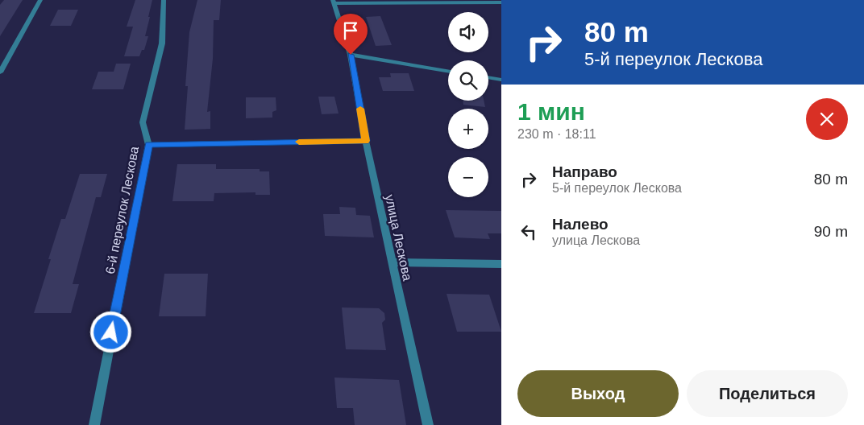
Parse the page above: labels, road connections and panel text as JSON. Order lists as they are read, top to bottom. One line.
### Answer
{"streets":{"street":["6-й переулок Лескова","улица Лескова"]},"page":{"turn":["80 m","5-й переулок Лескова"],"map_buttons":["+","−"],"heading":["1 мин","230 m · 18:11"],"list":[{"name":"Направо","note":"5-й переулок Лескова","value":"80 m"},{"name":"Налево","note":"улица Лескова","value":"90 m"}],"buttons":["Выход","Поделиться"]}}
